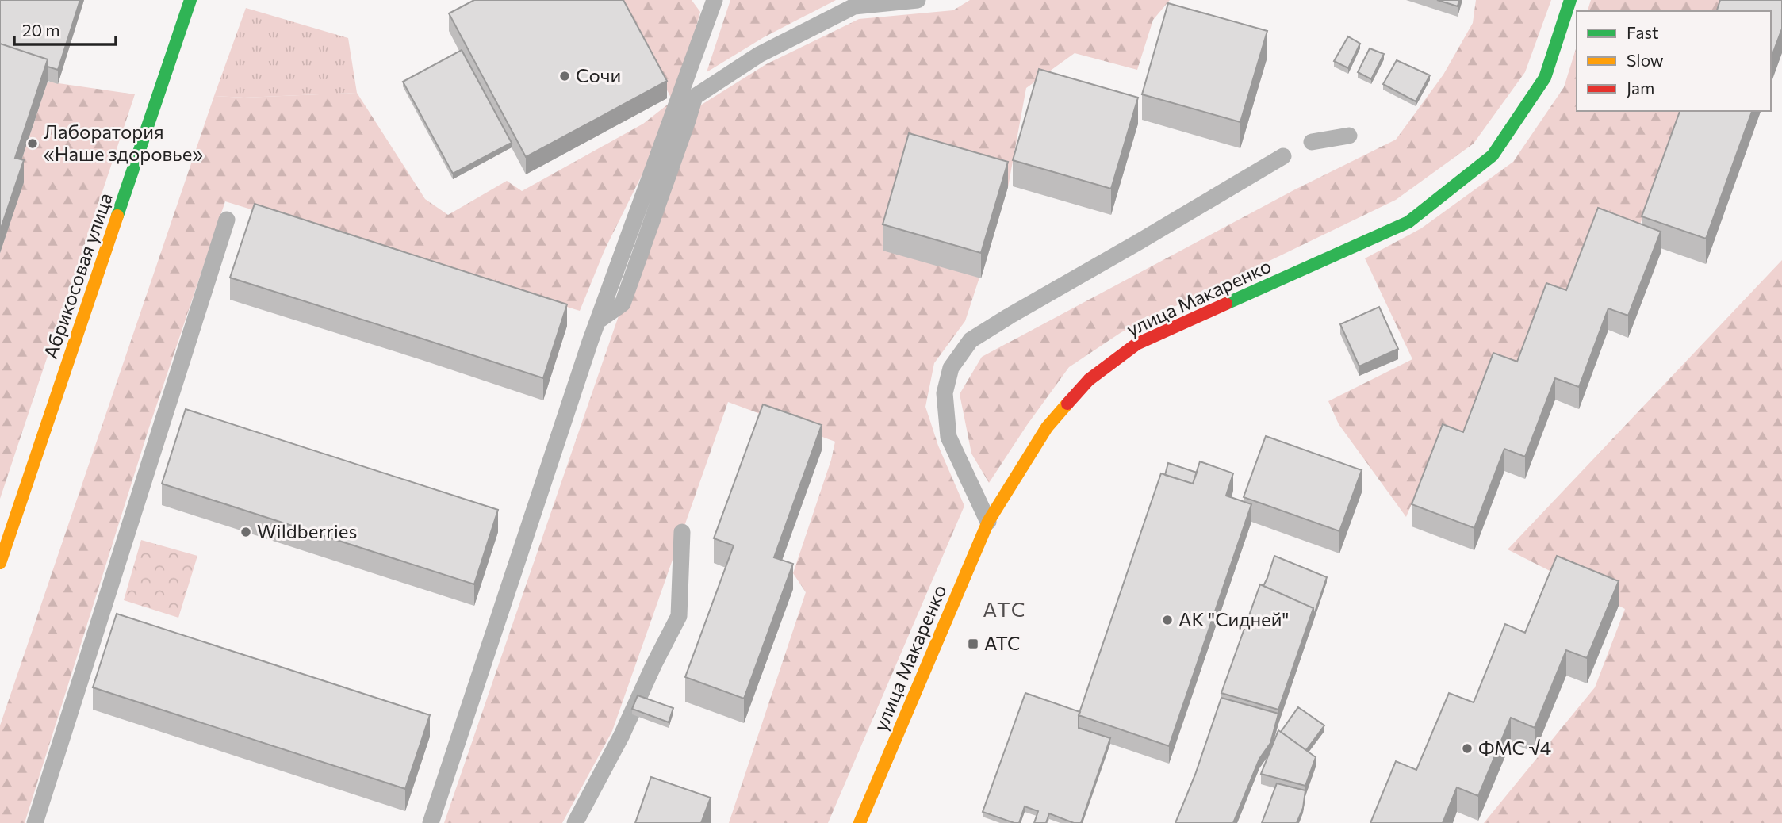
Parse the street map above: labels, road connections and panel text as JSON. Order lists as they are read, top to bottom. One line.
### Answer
{"streets":{"street":["Абрикосовая улица","улица Макаренко"]},"districts":["АТС"],"places":{"other":["Сочи","Лаборатория «Наше здоровье»","Wildberries","АК \"Сидней\"","ФМС √4"],"transit":["АТС"]},"legend":["Fast","Slow","Jam"],"scale_bar":"20 m"}
